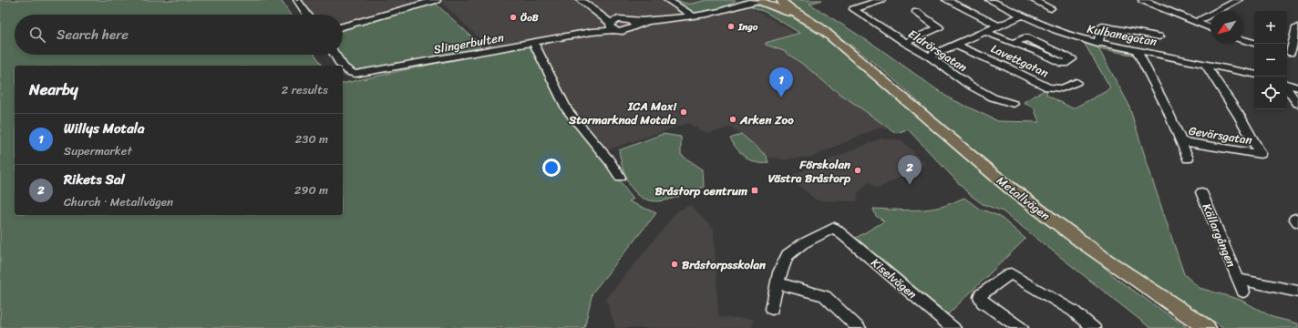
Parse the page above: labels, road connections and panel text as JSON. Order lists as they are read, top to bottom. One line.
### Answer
{"streets":{"main road":["Metallvägen"],"street":["Kulbanegatan","Slingerbulten","Eldrörsgatan","Lavettgatan","Gevärsgatan","Källargången","Kiselvägen"]},"crossings":[["Kulbanegatan","Gevärsgatan"]],"places":{"other":["ÖoB","Ingo","ICA Maxi Stormarknad Motala","Arken Zoo","Förskolan Västra Bråstorp","Bråstorpsskolan"],"transit":["Bråstorp centrum"]},"north":"bottom left","page":{"map_buttons":["+","−"],"search":"Search here","heading":["Nearby","2 results"],"pins":["1","2"],"list":[{"mark":"1","name":"Willys Motala","note":"Supermarket","value":"230 m"},{"mark":"2","name":"Rikets Sal","note":"Church · Metallvägen","value":"290 m"}]}}
